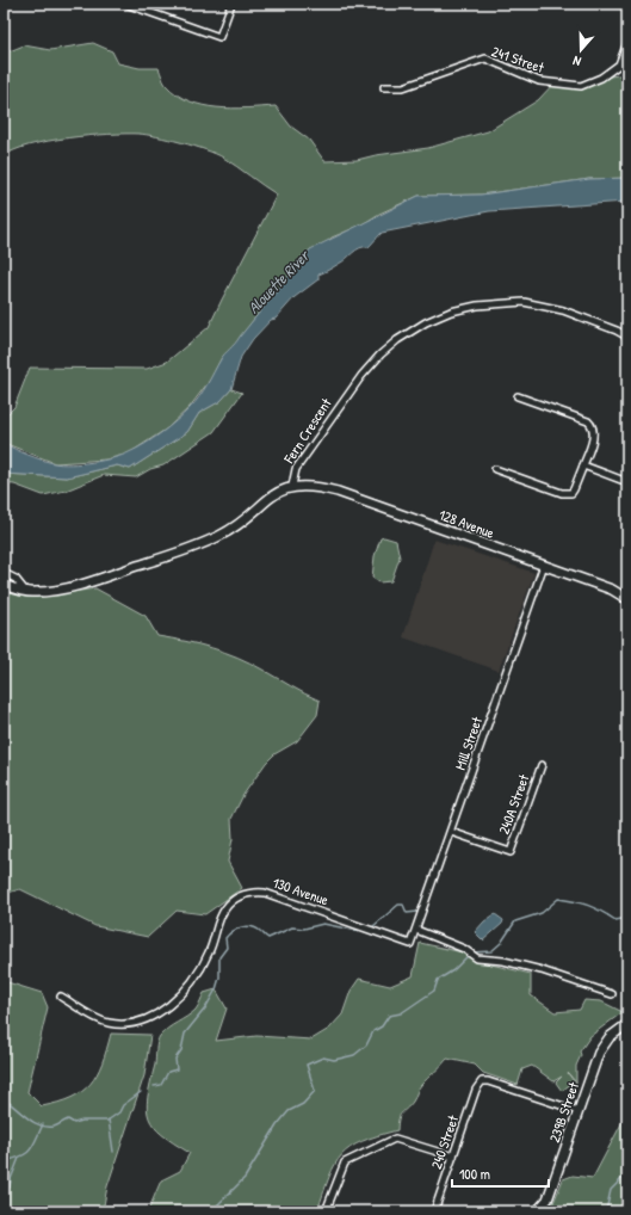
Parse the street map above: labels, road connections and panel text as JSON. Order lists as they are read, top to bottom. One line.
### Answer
{"streets":{"street":["241 Street","Fern Crescent","128 Avenue","Mill Street","240A Street","130 Avenue","239B Street","240 Street"]},"crossings":[["Fern Crescent","128 Avenue"],["128 Avenue","Mill Street"],["Mill Street","240A Street"],["Mill Street","130 Avenue"],["239B Street","240 Street"]],"water":["Alouette River"],"scale_bar":"100 m","north":"bottom"}
